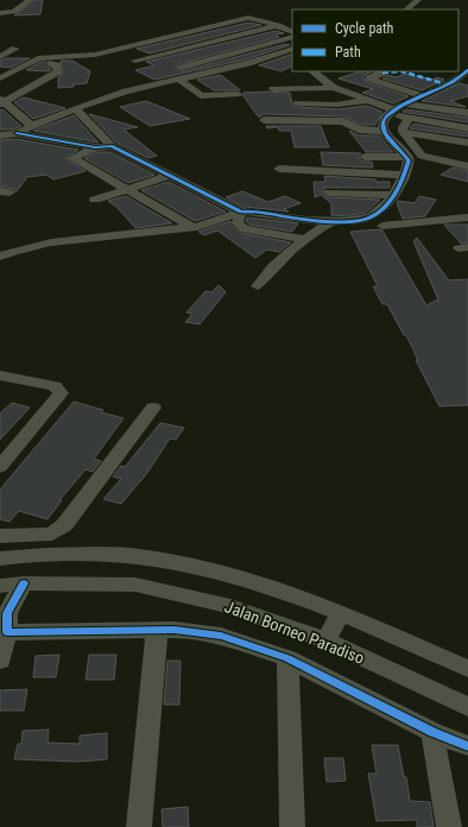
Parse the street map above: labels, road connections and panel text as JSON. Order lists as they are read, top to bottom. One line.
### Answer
{"streets":{"street":["Jalan Borneo Paradiso"]},"legend":["Cycle path","Path"]}
